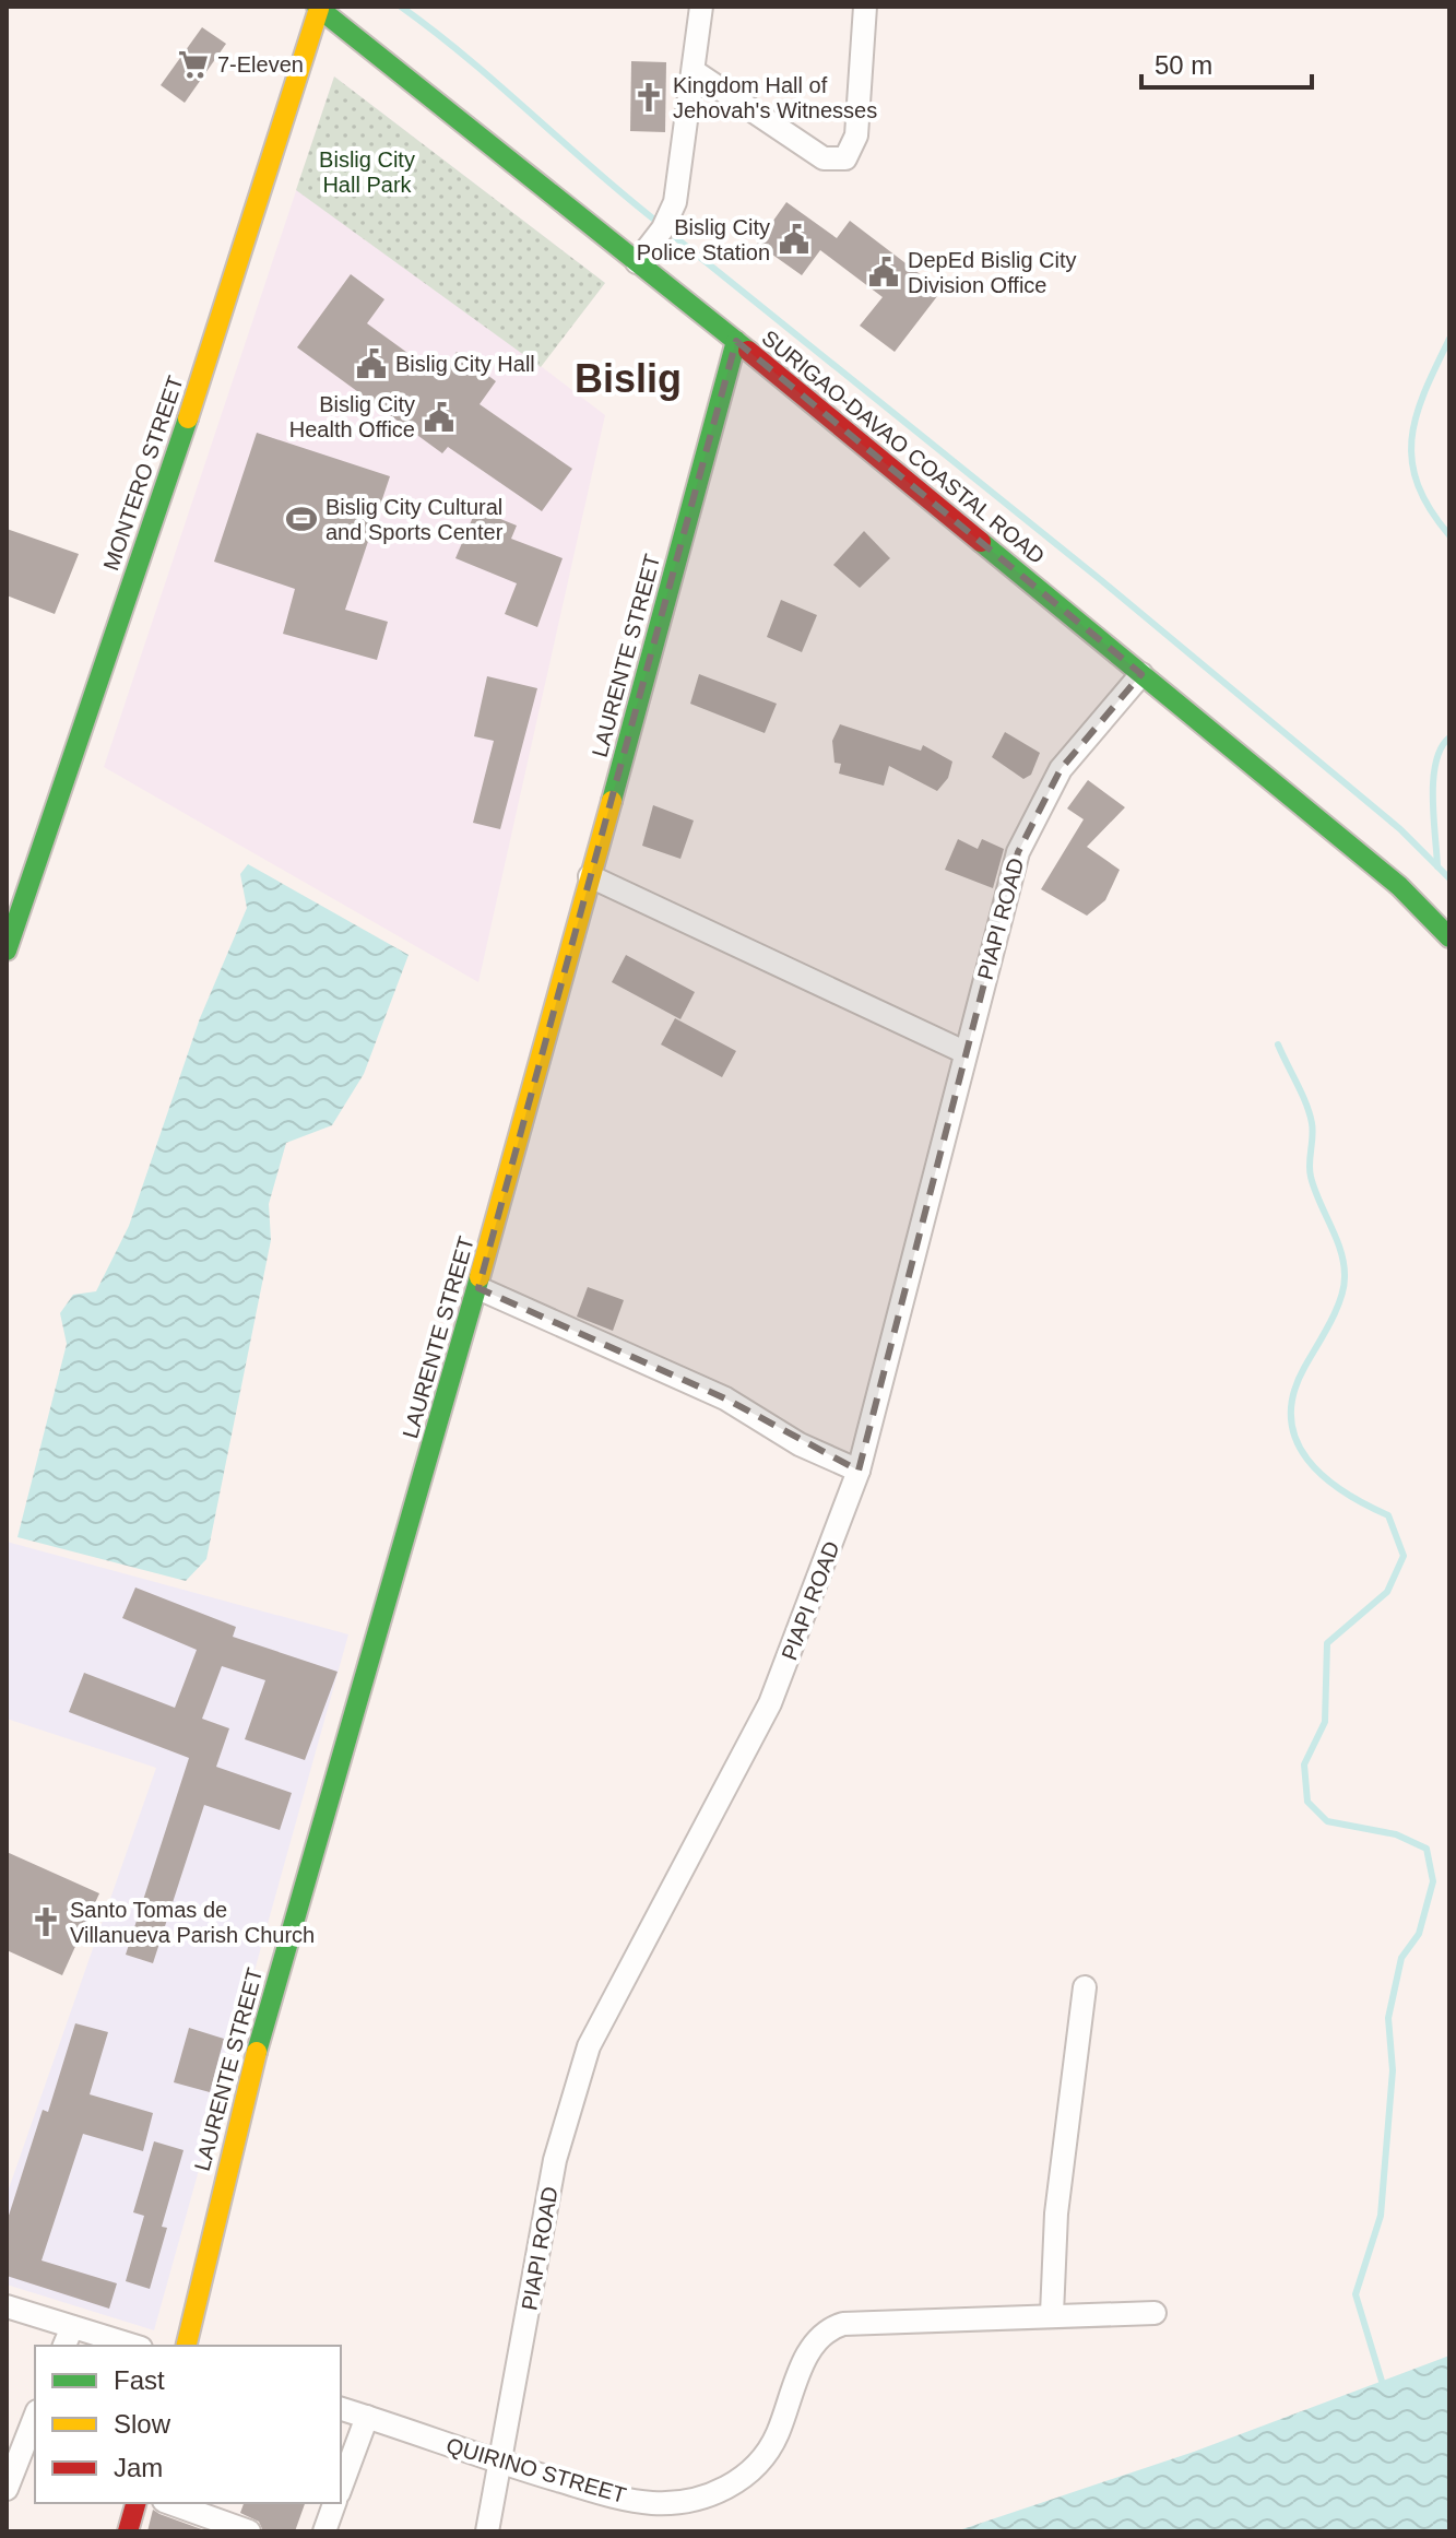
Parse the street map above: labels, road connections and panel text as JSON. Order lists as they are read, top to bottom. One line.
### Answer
{"streets":{"main road":["SURIGAO-DAVAO COASTAL ROAD","MONTERO STREET","LAURENTE STREET"],"street":["PIAPI ROAD","QUIRINO STREET"]},"crossings":[["SURIGAO-DAVAO COASTAL ROAD","MONTERO STREET"],["SURIGAO-DAVAO COASTAL ROAD","LAURENTE STREET"],["SURIGAO-DAVAO COASTAL ROAD","PIAPI ROAD"],["PIAPI ROAD","QUIRINO STREET"]],"districts":["Bislig"],"parks":["Bislig City Hall Park"],"places":{"supermarket":["7-Eleven"],"church":["Kingdom Hall of Jehovah's Witnesses","Santo Tomas de Villanueva Parish Church"],"public building":["Bislig City Police Station","DepEd Bislig City Division Office","Bislig City Hall","Bislig City Health Office"],"sports":["Bislig City Cultural and Sports Center"]},"legend":["Fast","Slow","Jam"],"scale_bar":"50 m"}
